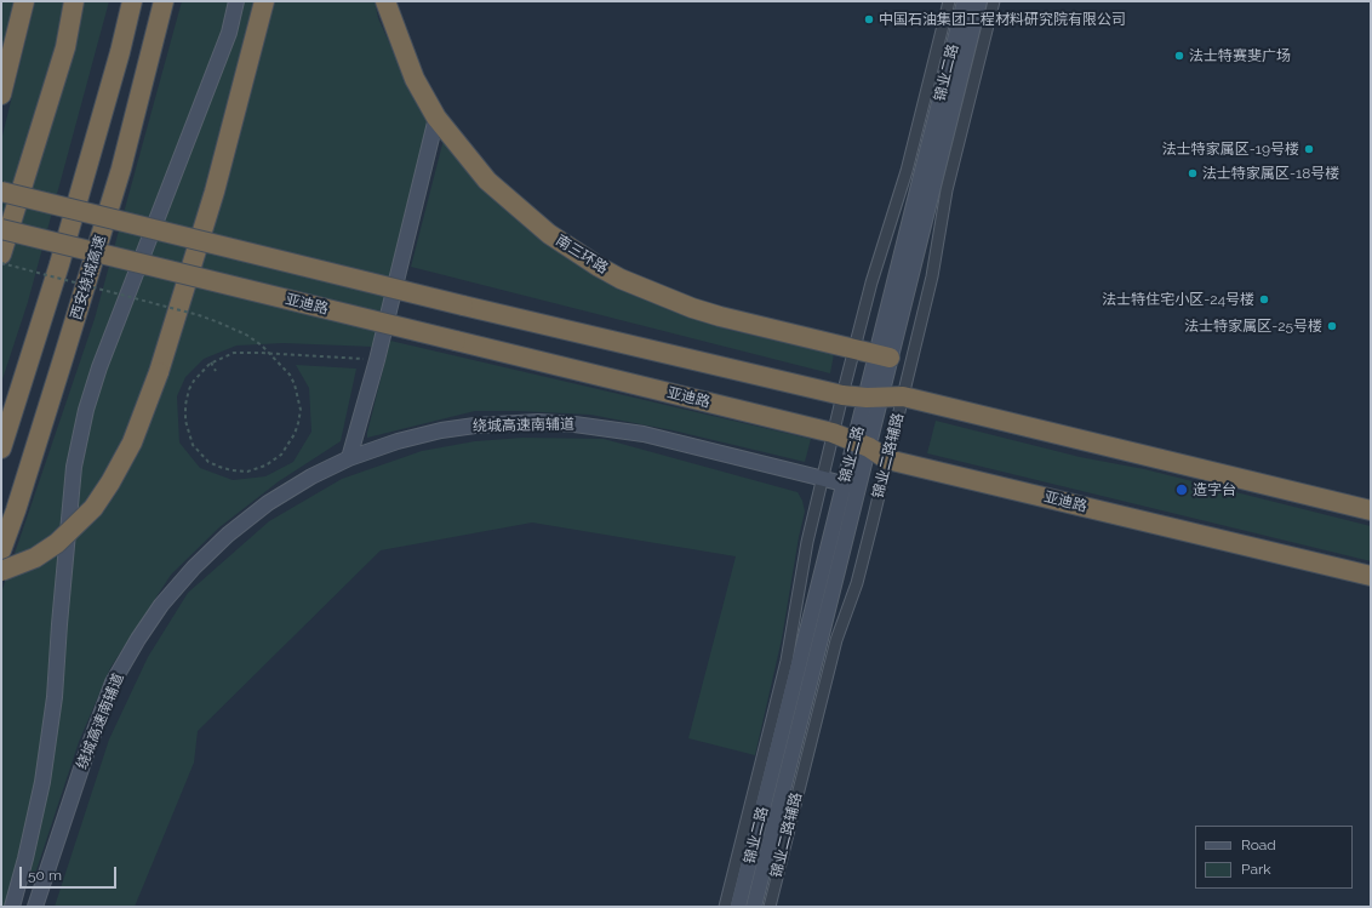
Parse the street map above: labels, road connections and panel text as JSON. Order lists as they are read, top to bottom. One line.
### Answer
{"streets":{"highway":["南三环路","西安绕城高速","亚迪路"],"main road":["锦业二路","绕城高速南辅道"],"street":["锦业二路辅路"]},"crossings":[["锦业二路","南三环路"],["锦业二路","亚迪路"],["锦业二路","绕城高速南辅道"],["亚迪路","锦业二路辅路"]],"places":["中国石油集团工程材料研究院有限公司","法士特赛斐广场","法士特家属区-19号楼","法士特家属区-18号楼","法士特住宅小区-24号楼","法士特家属区-25号楼","造字台"],"legend":["Road","Park"],"scale_bar":"50 m"}
